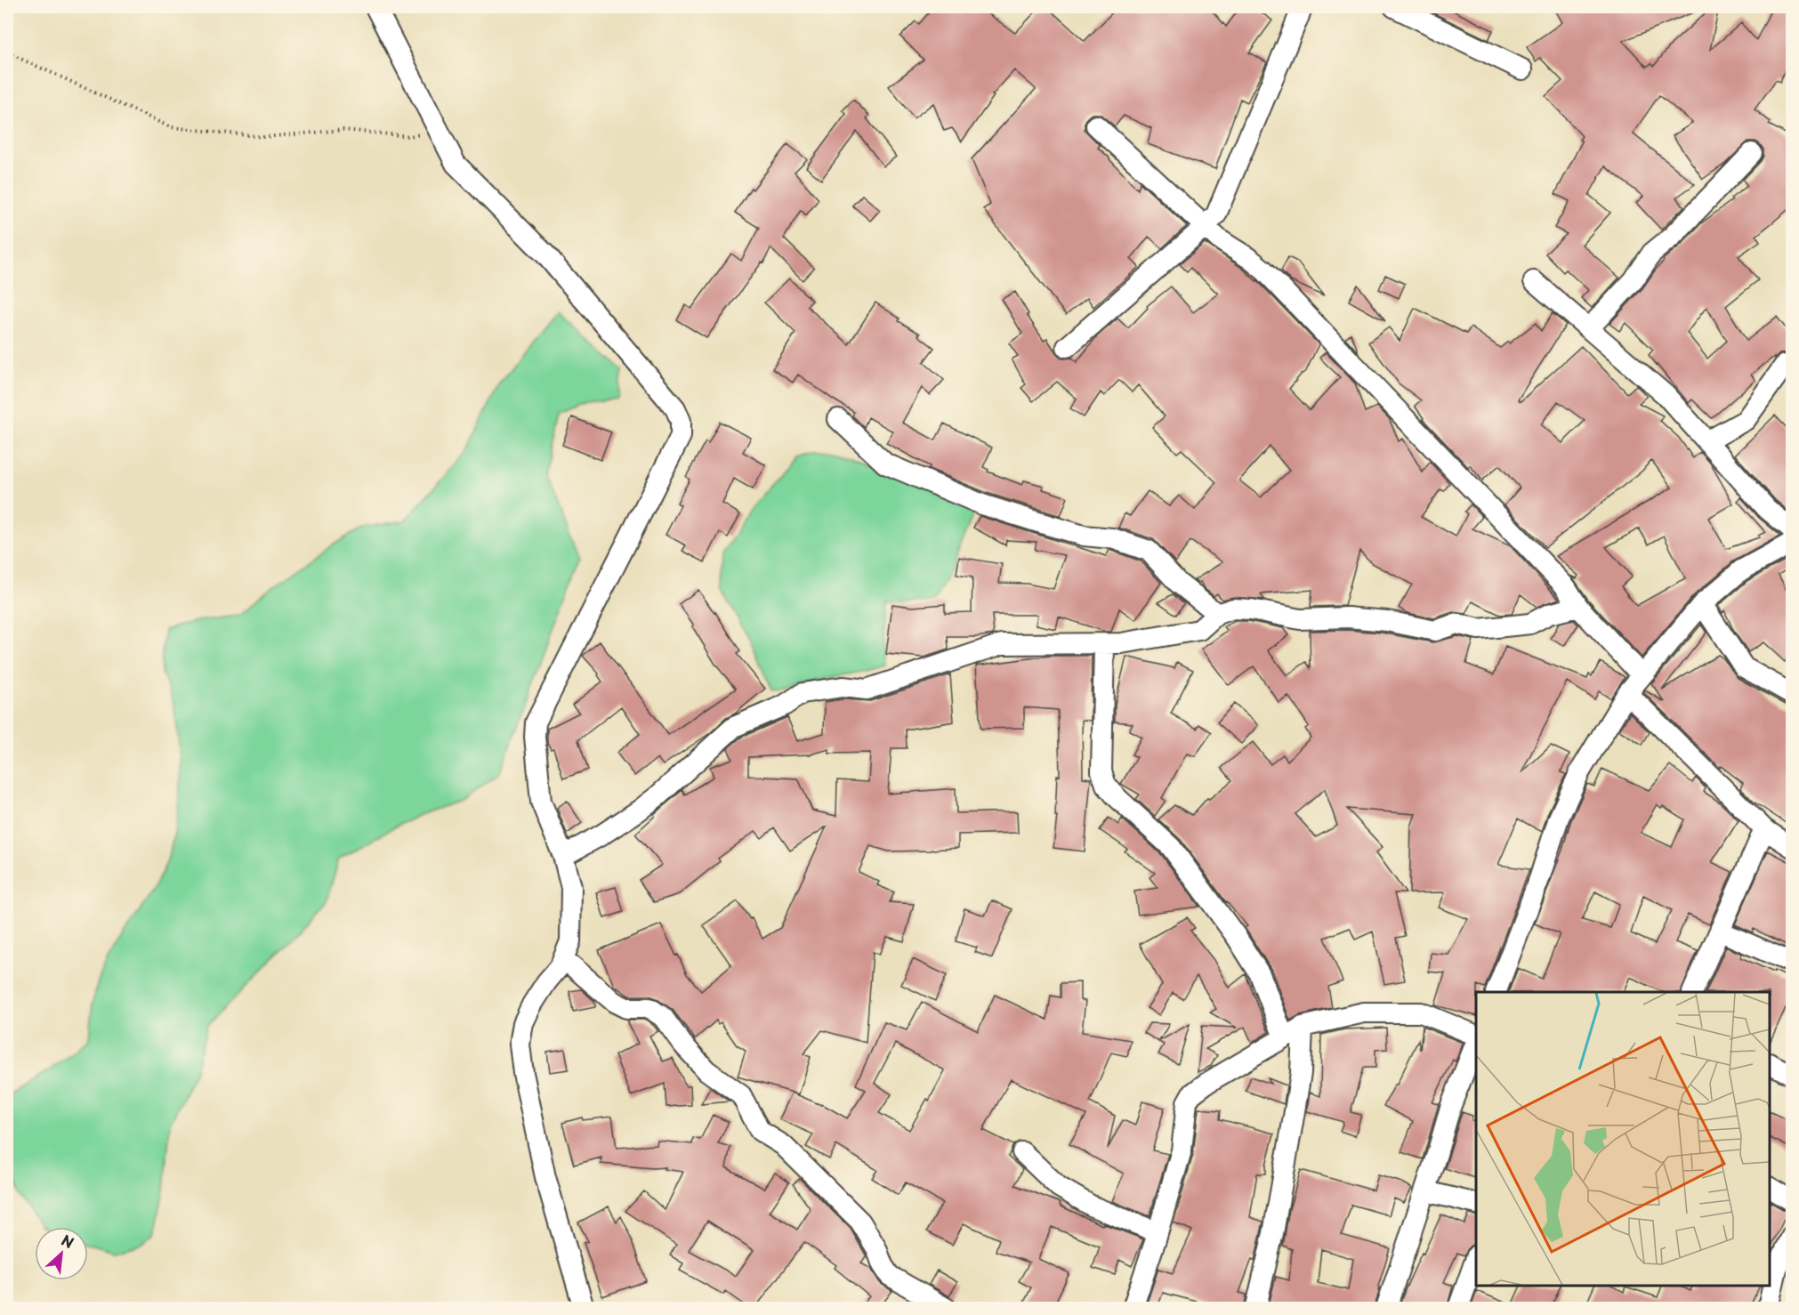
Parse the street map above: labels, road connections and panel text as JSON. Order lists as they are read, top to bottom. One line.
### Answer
{"north":"top right"}
